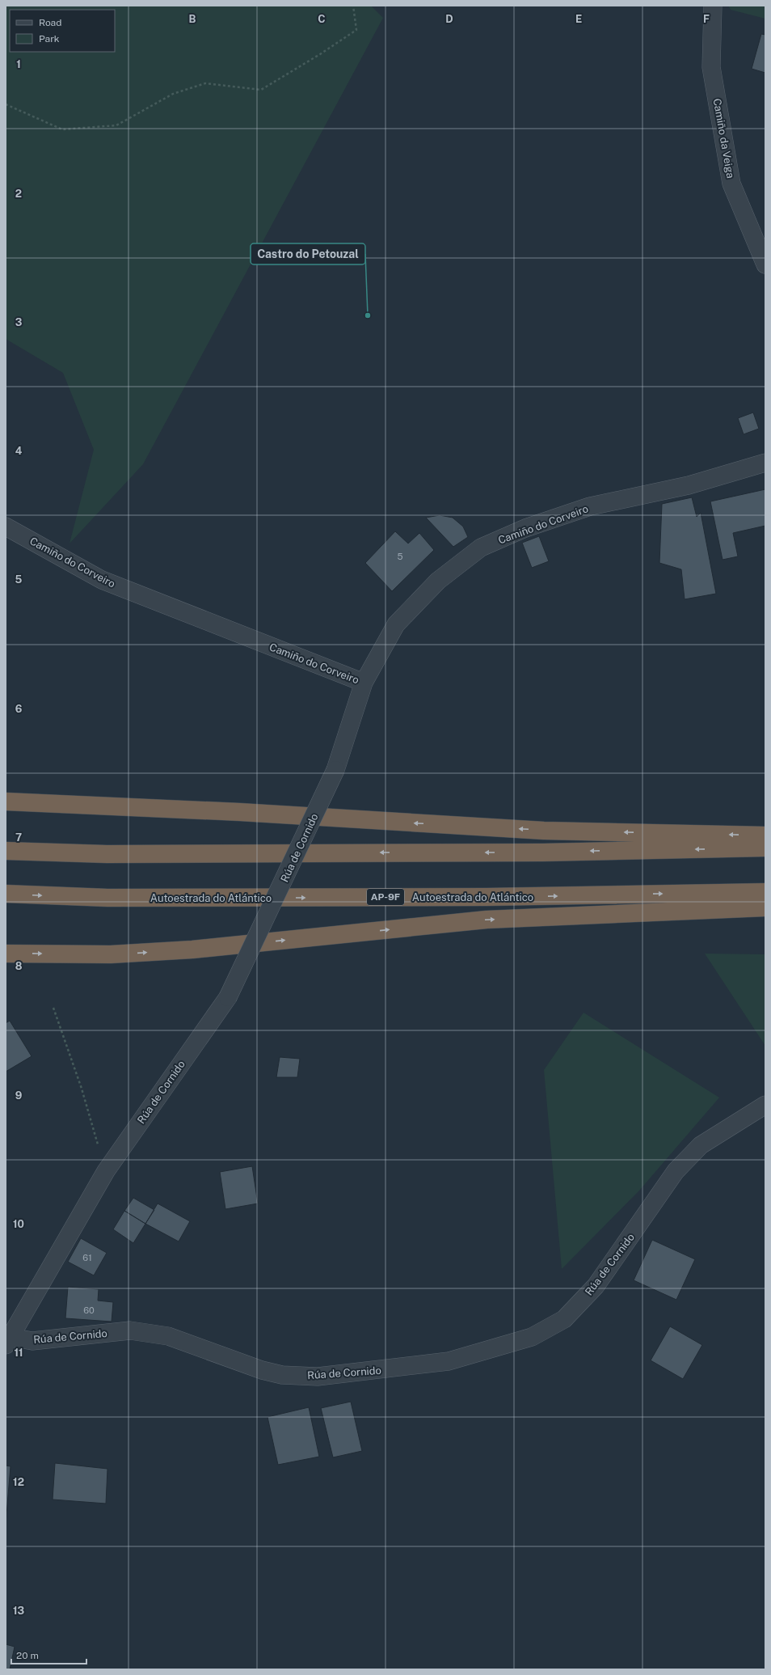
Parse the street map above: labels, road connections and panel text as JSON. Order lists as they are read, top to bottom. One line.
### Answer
{"streets":{"highway":["AP-9F","Autoestrada do Atlántico"],"street":["Camiño da Veiga","Camiño do Corveiro","Rúa de Cornido"]},"crossings":[["Camiño do Corveiro","Rúa de Cornido"]],"places":["Castro do Petouzal"],"house_numbers":["5","61","60"],"legend":["Road","Park"],"scale_bar":"20 m","grid":{"columns":["B","C","D","E","F"],"rows":["1","2","3","4","5","6","7","8","9","10","11","12","13"]}}
